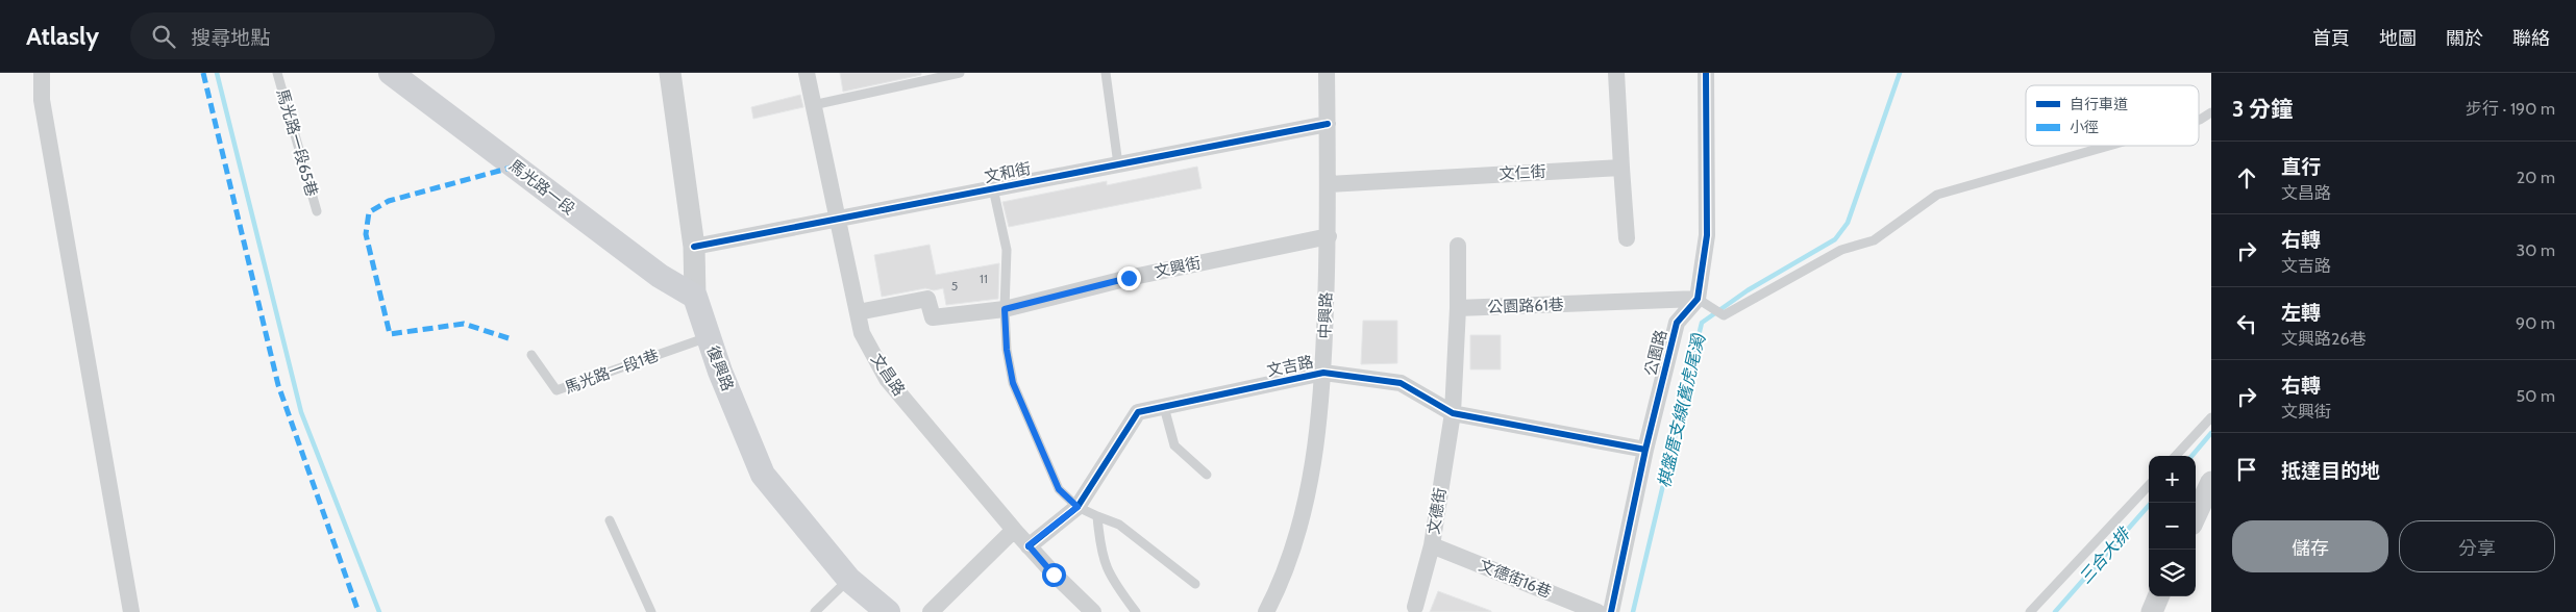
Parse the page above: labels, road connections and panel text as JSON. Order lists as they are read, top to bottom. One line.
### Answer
{"streets":{"main road":["馬光路一段","復興路"],"street":["文和街","文仁街","文興街","公園路61巷","中興路","公園路","文吉路","文昌路","文德街","文德街16巷"],"lane":["馬光路一段65巷","馬光路一段1巷"]},"crossings":[["文和街","中興路"],["文和街","復興路"],["文和街","文昌路"],["文仁街","中興路"],["馬光路一段","復興路"],["文興街","中興路"],["文興街","文昌路"],["公園路61巷","公園路"],["中興路","文吉路"],["公園路","文吉路"],["文吉路","文昌路"],["文吉路","文德街"],["復興路","馬光路一段1巷"],["文德街","文德街16巷"]],"water":["棋盤厝支線(舊虎尾溪)","三合大排"],"house_numbers":["11","5"],"legend":["自行車道","小徑"],"page":{"header":"Atlasly","search":"搜尋地點","nav":["首頁","地圖","關於","聯絡"],"heading":["3 分鐘","步行 · 190 m"],"list":[["直行","文昌路","20 m"],["右轉","文吉路","30 m"],["左轉","文興路26巷","90 m"],["右轉","文興街","50 m"],"抵達目的地"],"map_buttons":["+","−"],"buttons":["儲存","分享"]}}
